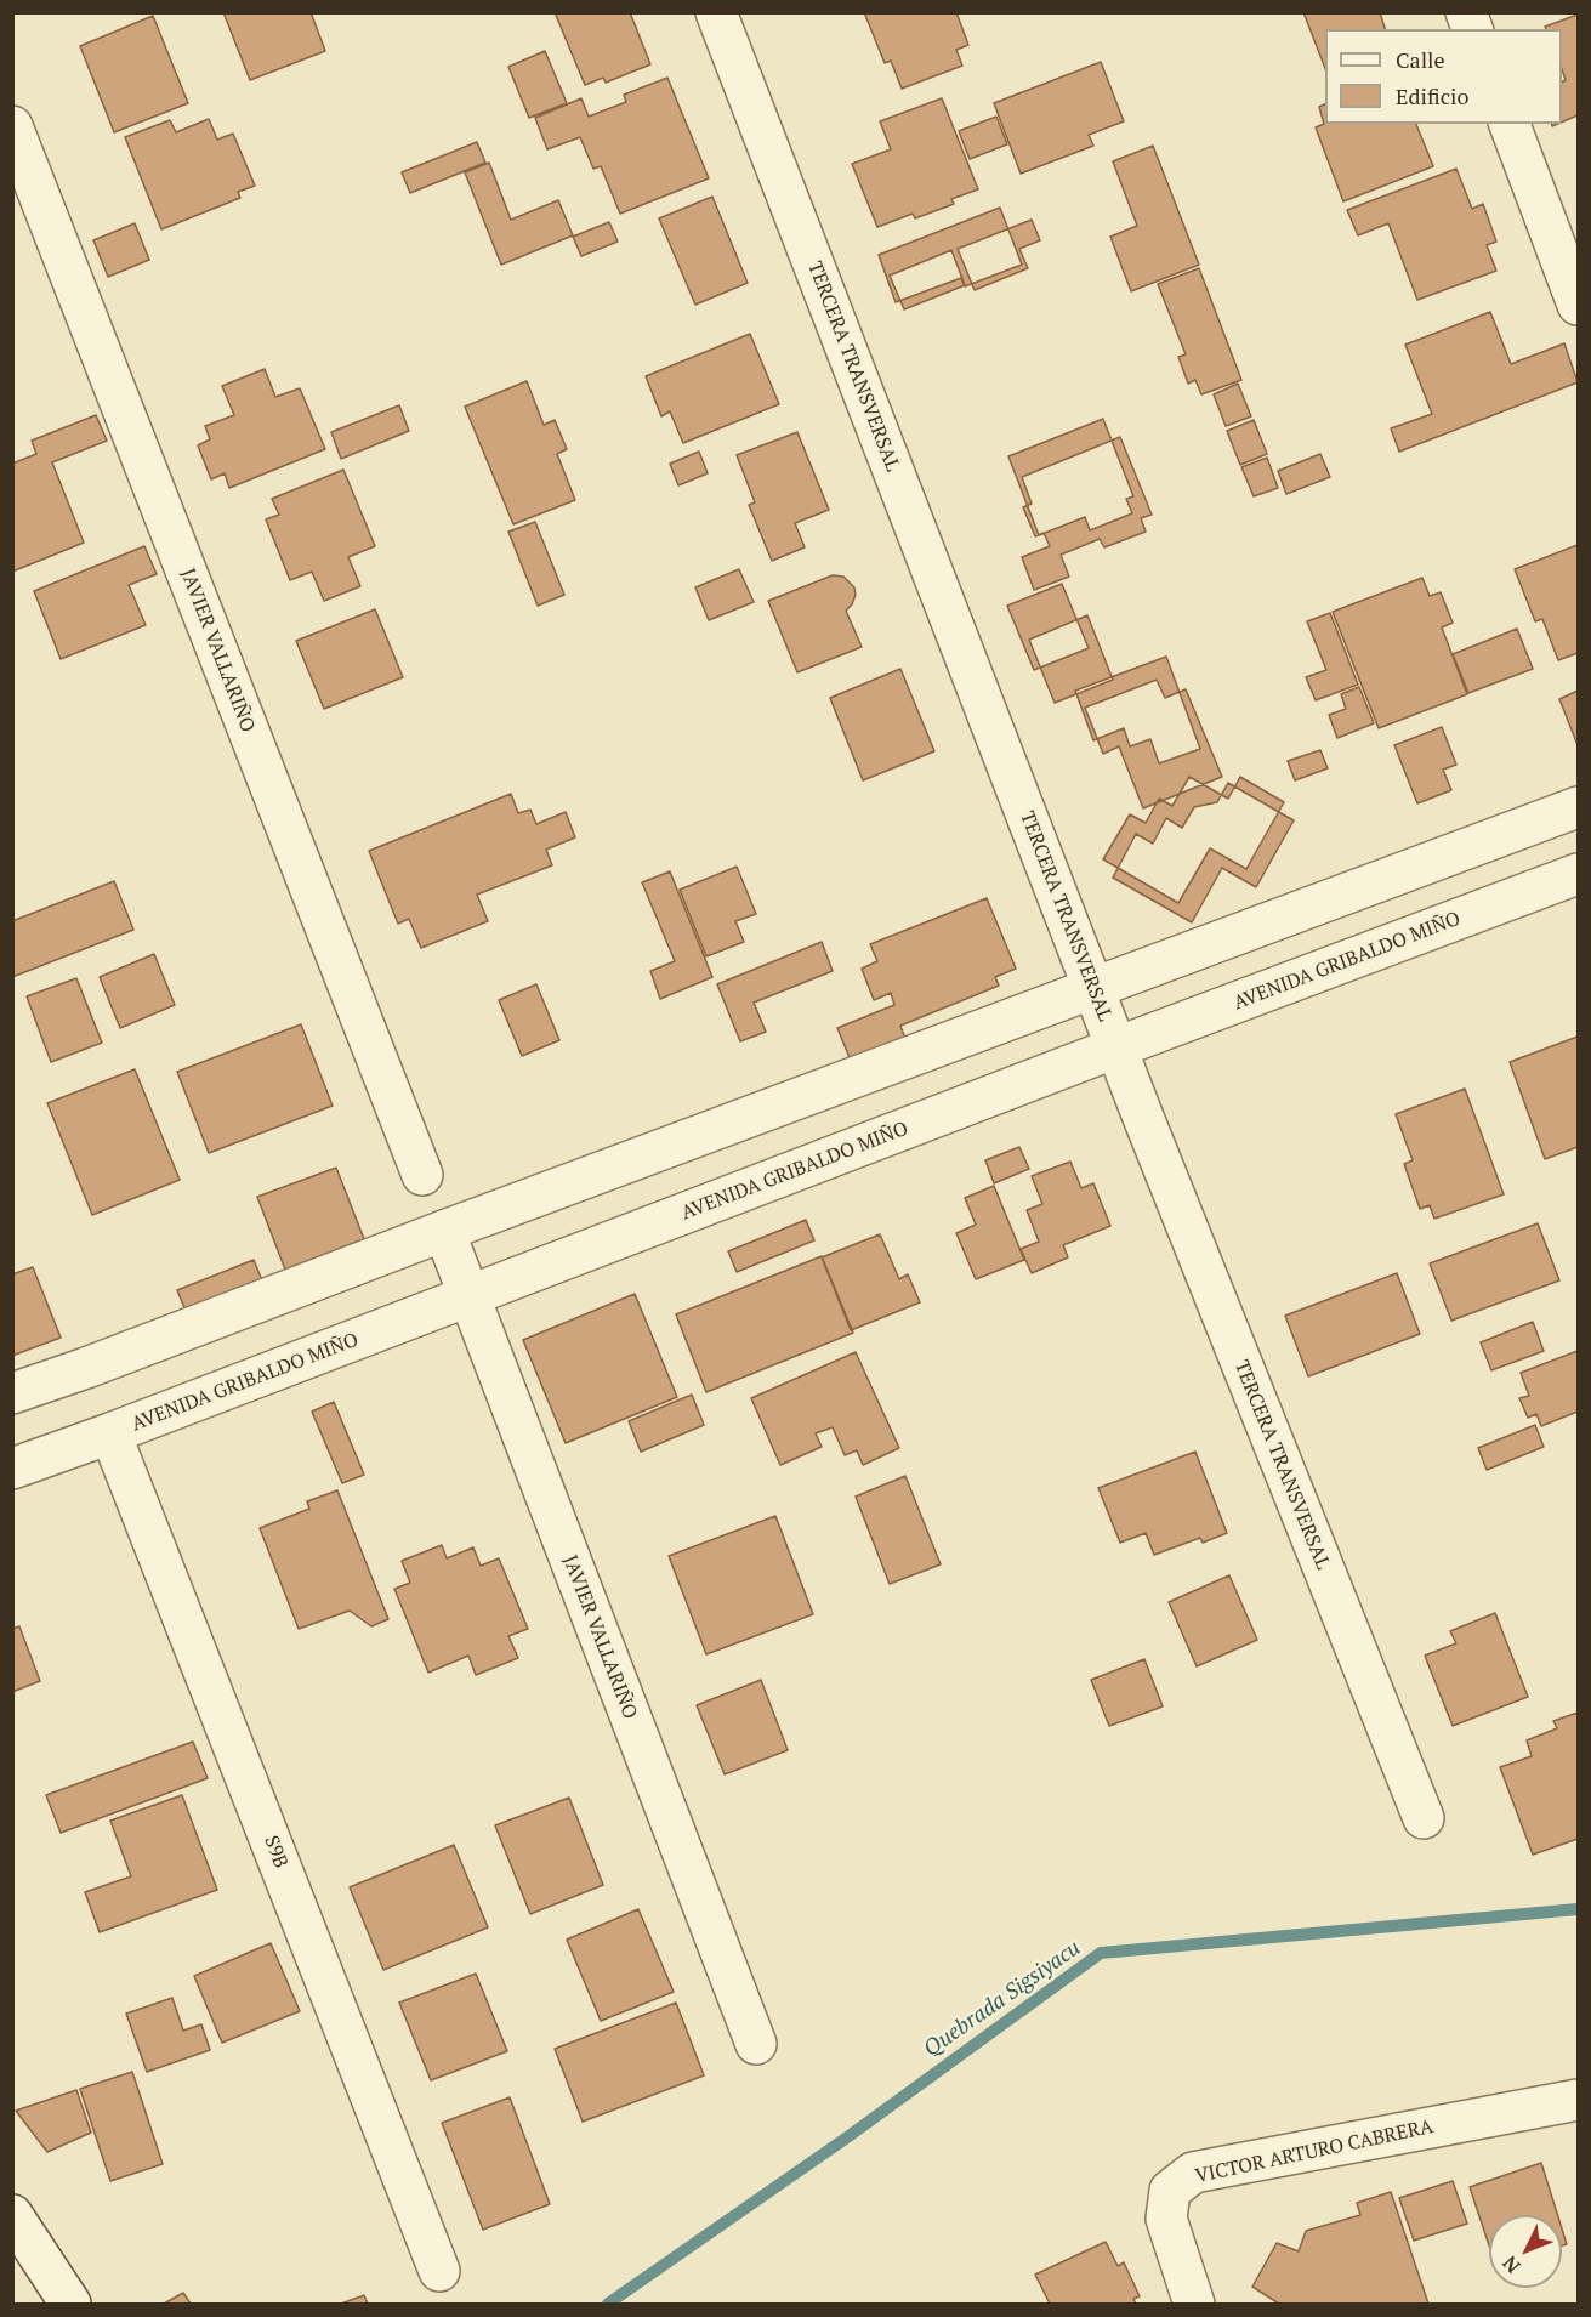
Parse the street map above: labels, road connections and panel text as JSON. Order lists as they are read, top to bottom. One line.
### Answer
{"streets":{"street":["TERCERA TRANSVERSAL","JAVIER VALLARIÑO","AVENIDA GRIBALDO MIÑO","S9B","VICTOR ARTURO CABRERA"]},"crossings":[["TERCERA TRANSVERSAL","AVENIDA GRIBALDO MIÑO"],["JAVIER VALLARIÑO","AVENIDA GRIBALDO MIÑO"],["AVENIDA GRIBALDO MIÑO","S9B"]],"water":["Quebrada Sigsiyacu"],"legend":["Calle","Edificio"],"north":"bottom left"}
